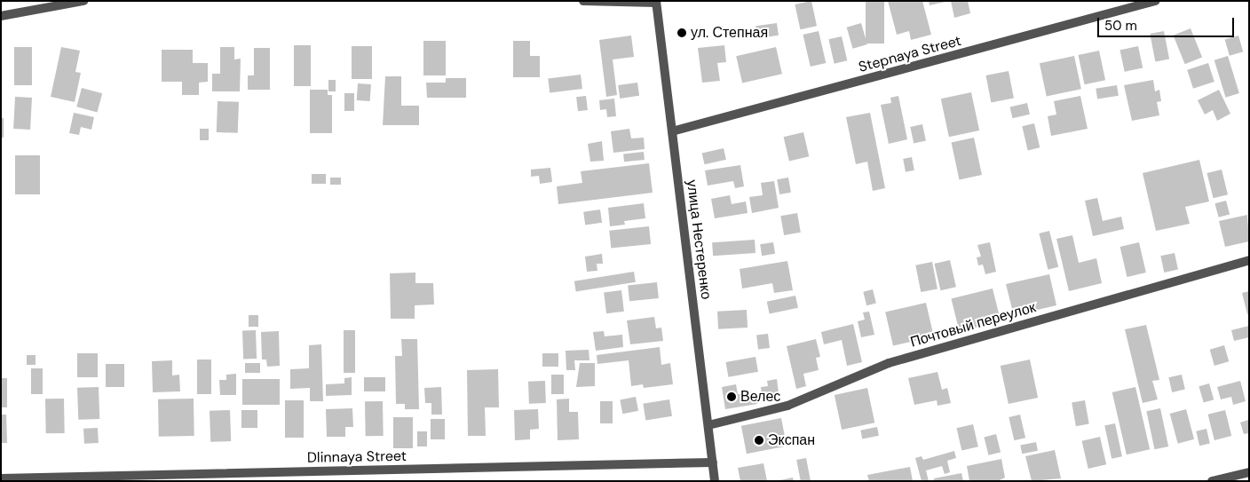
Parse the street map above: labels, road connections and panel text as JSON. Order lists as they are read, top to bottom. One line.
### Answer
{"streets":{"street":["Stepnaya Street","улица Нестеренко","Почтовый переулок","Dlinnaya Street"]},"crossings":[["Stepnaya Street","улица Нестеренко"],["улица Нестеренко","Почтовый переулок"],["улица Нестеренко","Dlinnaya Street"]],"places":["ул. Степная","Велес","Экспан"],"scale_bar":"50 m"}
